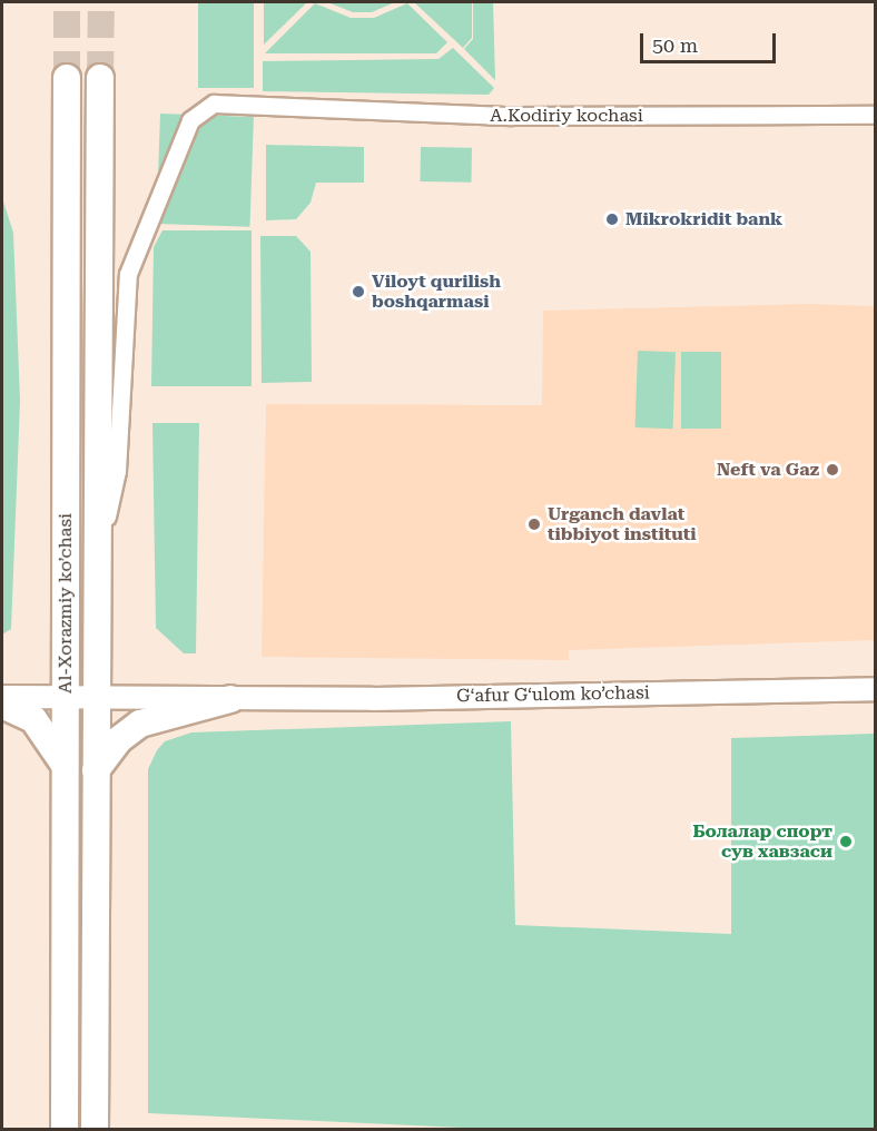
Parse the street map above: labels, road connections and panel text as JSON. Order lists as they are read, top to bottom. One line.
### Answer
{"streets":{"main road":["Al-Xorazmiy ko’chasi"],"street":["A.Kodiriy kochasi","Gʻafur Gʻulom ko’chasi"]},"crossings":[["A.Kodiriy kochasi","Al-Xorazmiy ko’chasi"],["Al-Xorazmiy ko’chasi","Gʻafur Gʻulom ko’chasi"]],"places":["Mikrokridit bank","Viloyt qurilish boshqarmasi","Neft va Gaz","Urganch davlat tibbiyot instituti","Болалар спорт сув хавзаси"],"scale_bar":"50 m"}
